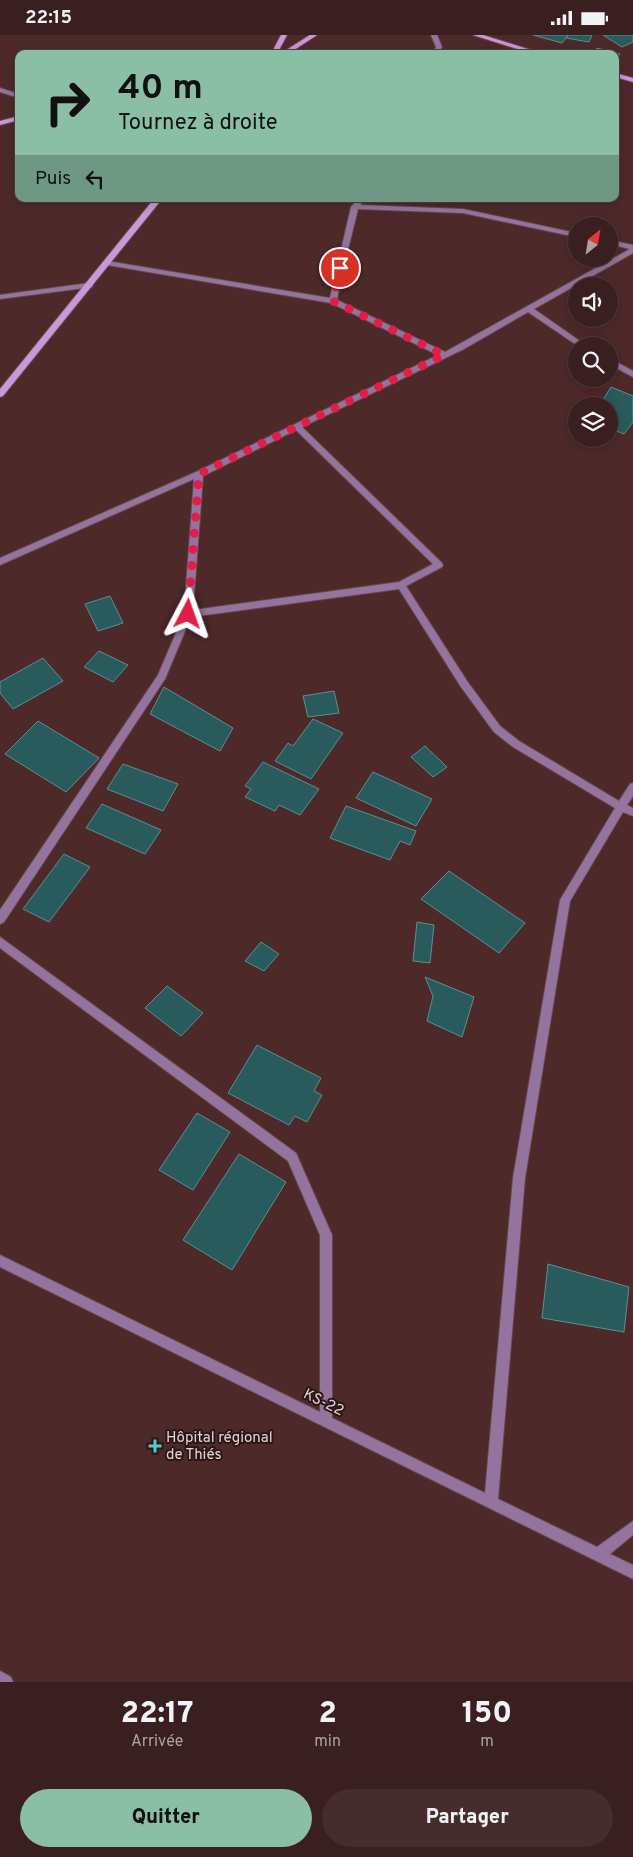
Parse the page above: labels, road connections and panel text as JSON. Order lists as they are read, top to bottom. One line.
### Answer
{"streets":{"street":["KS-22"]},"places":{"health":["Hôpital régional de Thiés"]},"north":"top right","page":{"status":"22:15","turn":["40 m","Tournez à droite"],"then":"Puis","eta":["22:17","Arrivée","2","min","150","m"],"buttons":["Quitter","Partager"]}}
